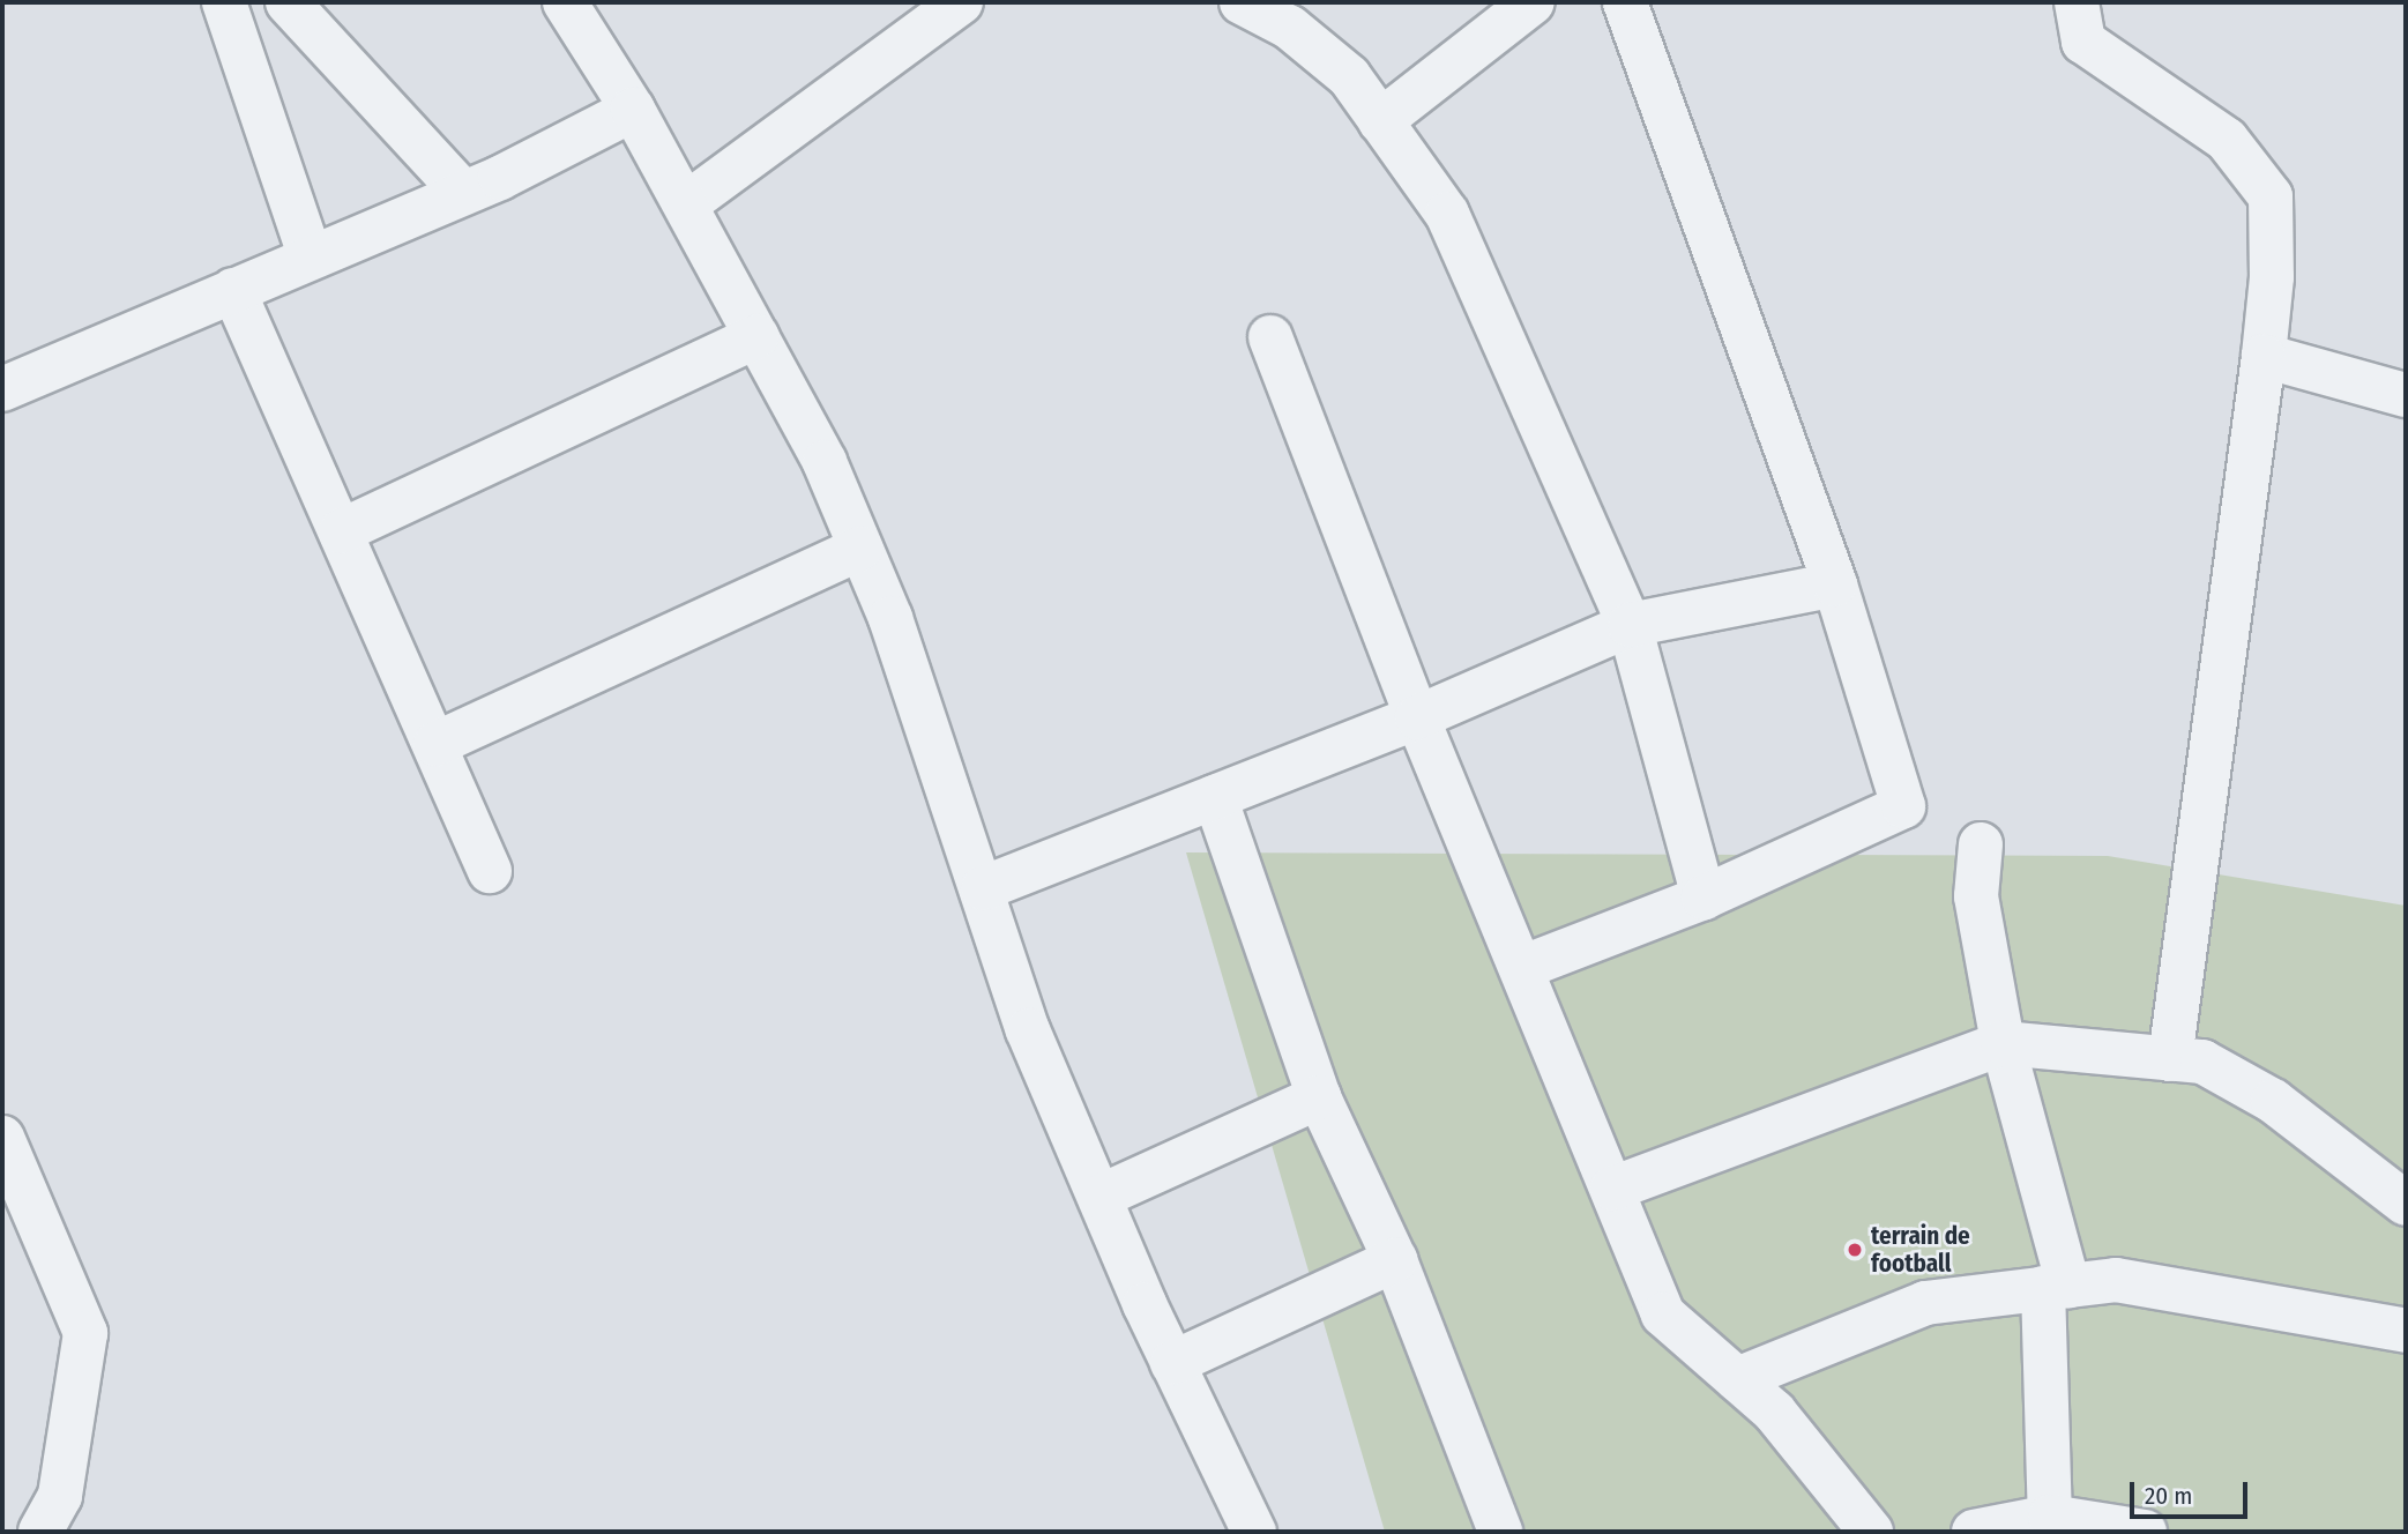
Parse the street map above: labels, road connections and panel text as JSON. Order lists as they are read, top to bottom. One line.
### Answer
{"places":["terrain de football"],"scale_bar":"20 m"}
